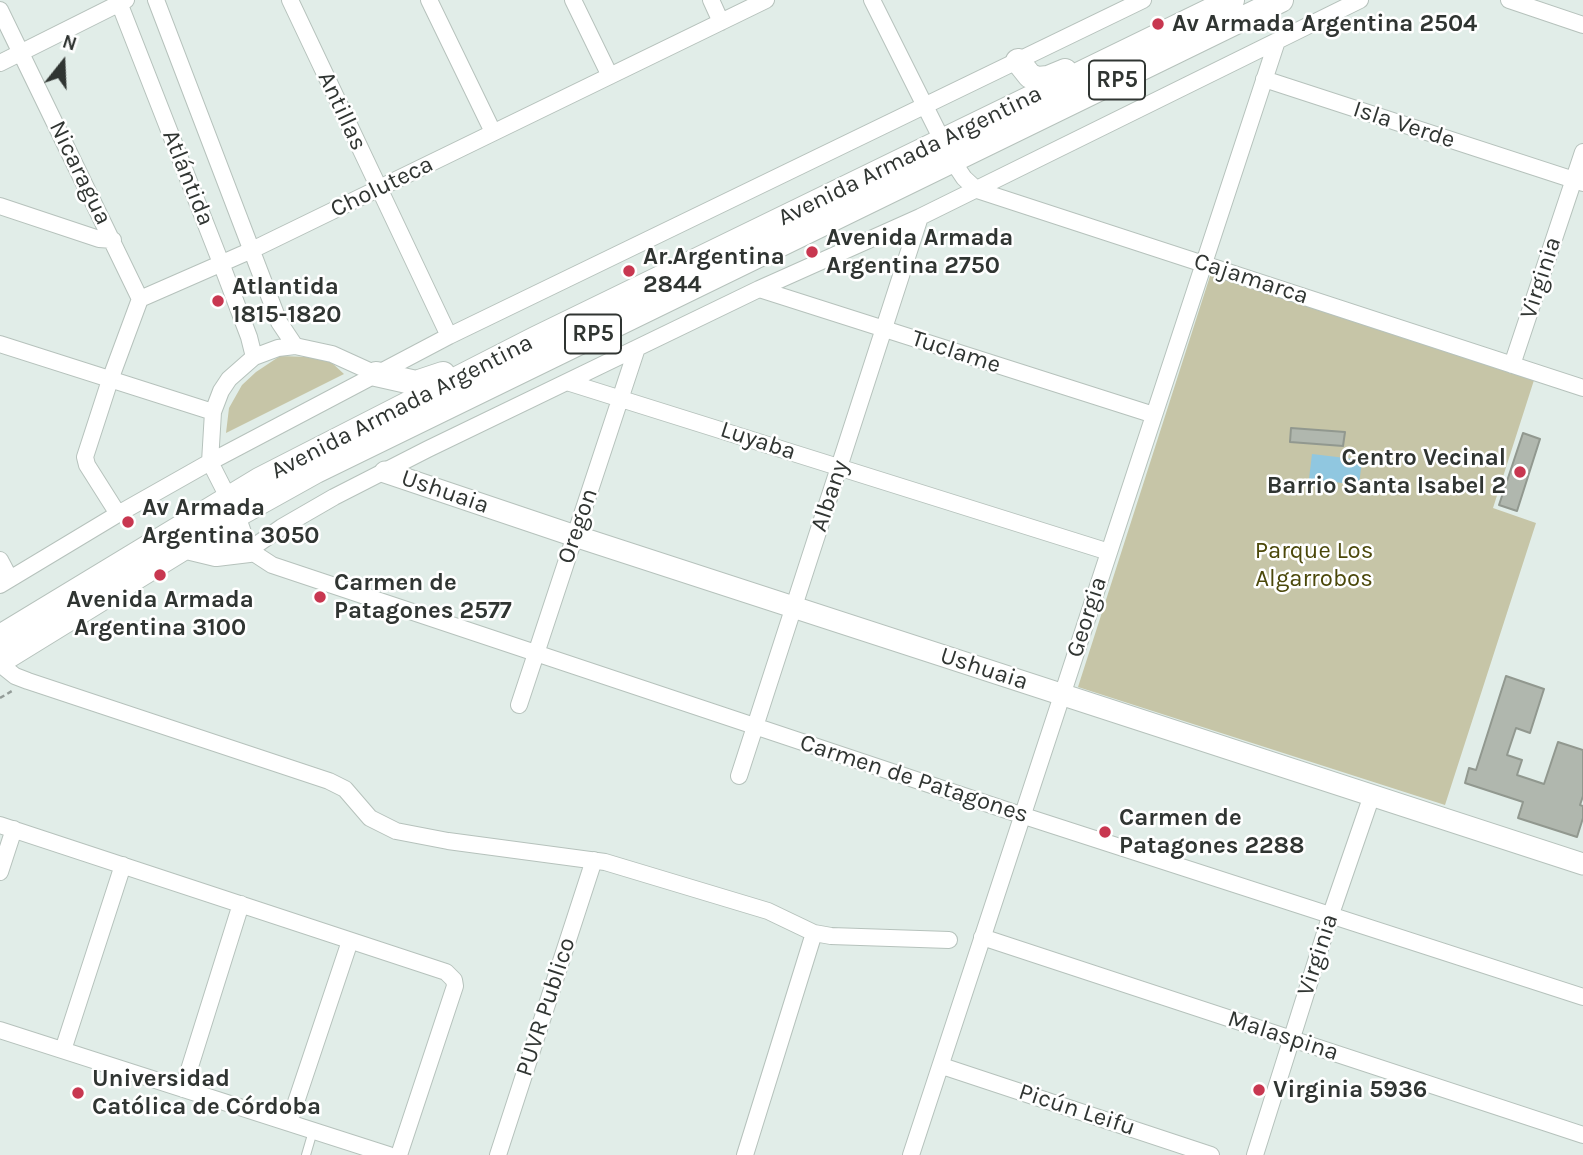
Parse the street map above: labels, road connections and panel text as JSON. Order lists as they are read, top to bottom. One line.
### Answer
{"streets":{"main road":["RP5","Avenida Armada Argentina","Ushuaia"],"street":["Antillas","Isla Verde","Nicaragua","Atlántida","Choluteca","Virginia","Cajamarca","Tuclame","Luyaba","Albany","Oregon","Georgia","Carmen de Patagones","PUVR Publico","Malaspina","Picún Leifu"]},"crossings":[["Antillas","Avenida Armada Argentina"],["Antillas","Choluteca"],["Isla Verde","Virginia"],["Isla Verde","Georgia"],["Avenida Armada Argentina","Cajamarca"],["Avenida Armada Argentina","Tuclame"],["Avenida Armada Argentina","Luyaba"],["Avenida Armada Argentina","Ushuaia"],["Avenida Armada Argentina","Albany"],["Avenida Armada Argentina","Oregon"],["Avenida Armada Argentina","Carmen de Patagones"],["Nicaragua","Choluteca"],["Atlántida","Choluteca"],["Virginia","Cajamarca"],["Virginia","Ushuaia"],["Virginia","Carmen de Patagones"],["Virginia","Malaspina"],["Cajamarca","Georgia"],["Tuclame","Albany"],["Tuclame","Georgia"],["Luyaba","Albany"],["Luyaba","Oregon"],["Luyaba","Georgia"],["Ushuaia","Albany"],["Ushuaia","Oregon"],["Ushuaia","Georgia"],["Albany","Carmen de Patagones"],["Oregon","Carmen de Patagones"],["Georgia","Carmen de Patagones"],["Georgia","Malaspina"],["Georgia","Picún Leifu"]],"parks":["Parque Los Algarrobos"],"places":["Av Armada Argentina 2504","Avenida Armada Argentina 2750","Ar.Argentina 2844","Atlantida 1815-1820","Centro Vecinal Barrio Santa Isabel 2","Av Armada Argentina 3050","Avenida Armada Argentina 3100","Carmen de Patagones 2577","Carmen de Patagones 2288","Virginia 5936","Universidad Católica de Córdoba"],"north":"top"}
